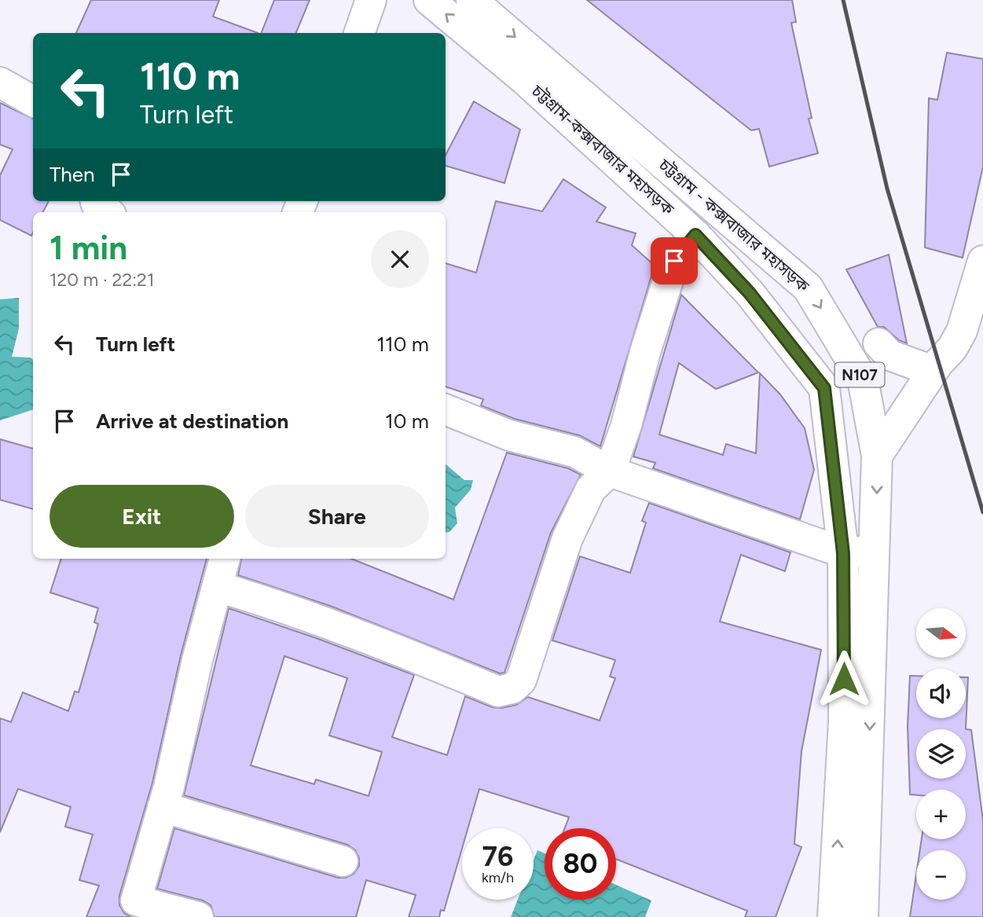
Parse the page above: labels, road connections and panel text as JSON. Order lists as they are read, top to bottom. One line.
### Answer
{"streets":{"main road":["চট্টগ্রাম-কক্সবাজার মহাসড়ক","চট্টগ্রাম - কক্সবাজার মহাসড়ক","N107"]},"crossings":[["চট্টগ্রাম-কক্সবাজার মহাসড়ক","চট্টগ্রাম - কক্সবাজার মহাসড়ক"]],"one_way":["চট্টগ্রাম-কক্সবাজার মহাসড়ক","চট্টগ্রাম - কক্সবাজার মহাসড়ক"],"north":"right","page":{"turn":["110 m","Turn left"],"then":"Then","heading":["1 min","120 m · 22:21"],"list":[{"name":"Turn left","value":"110 m"},{"name":"Arrive at destination","value":"10 m"}],"buttons":["Exit","Share"],"map_buttons":["+","−"],"speed":"76 km/h","limit":"80"}}
